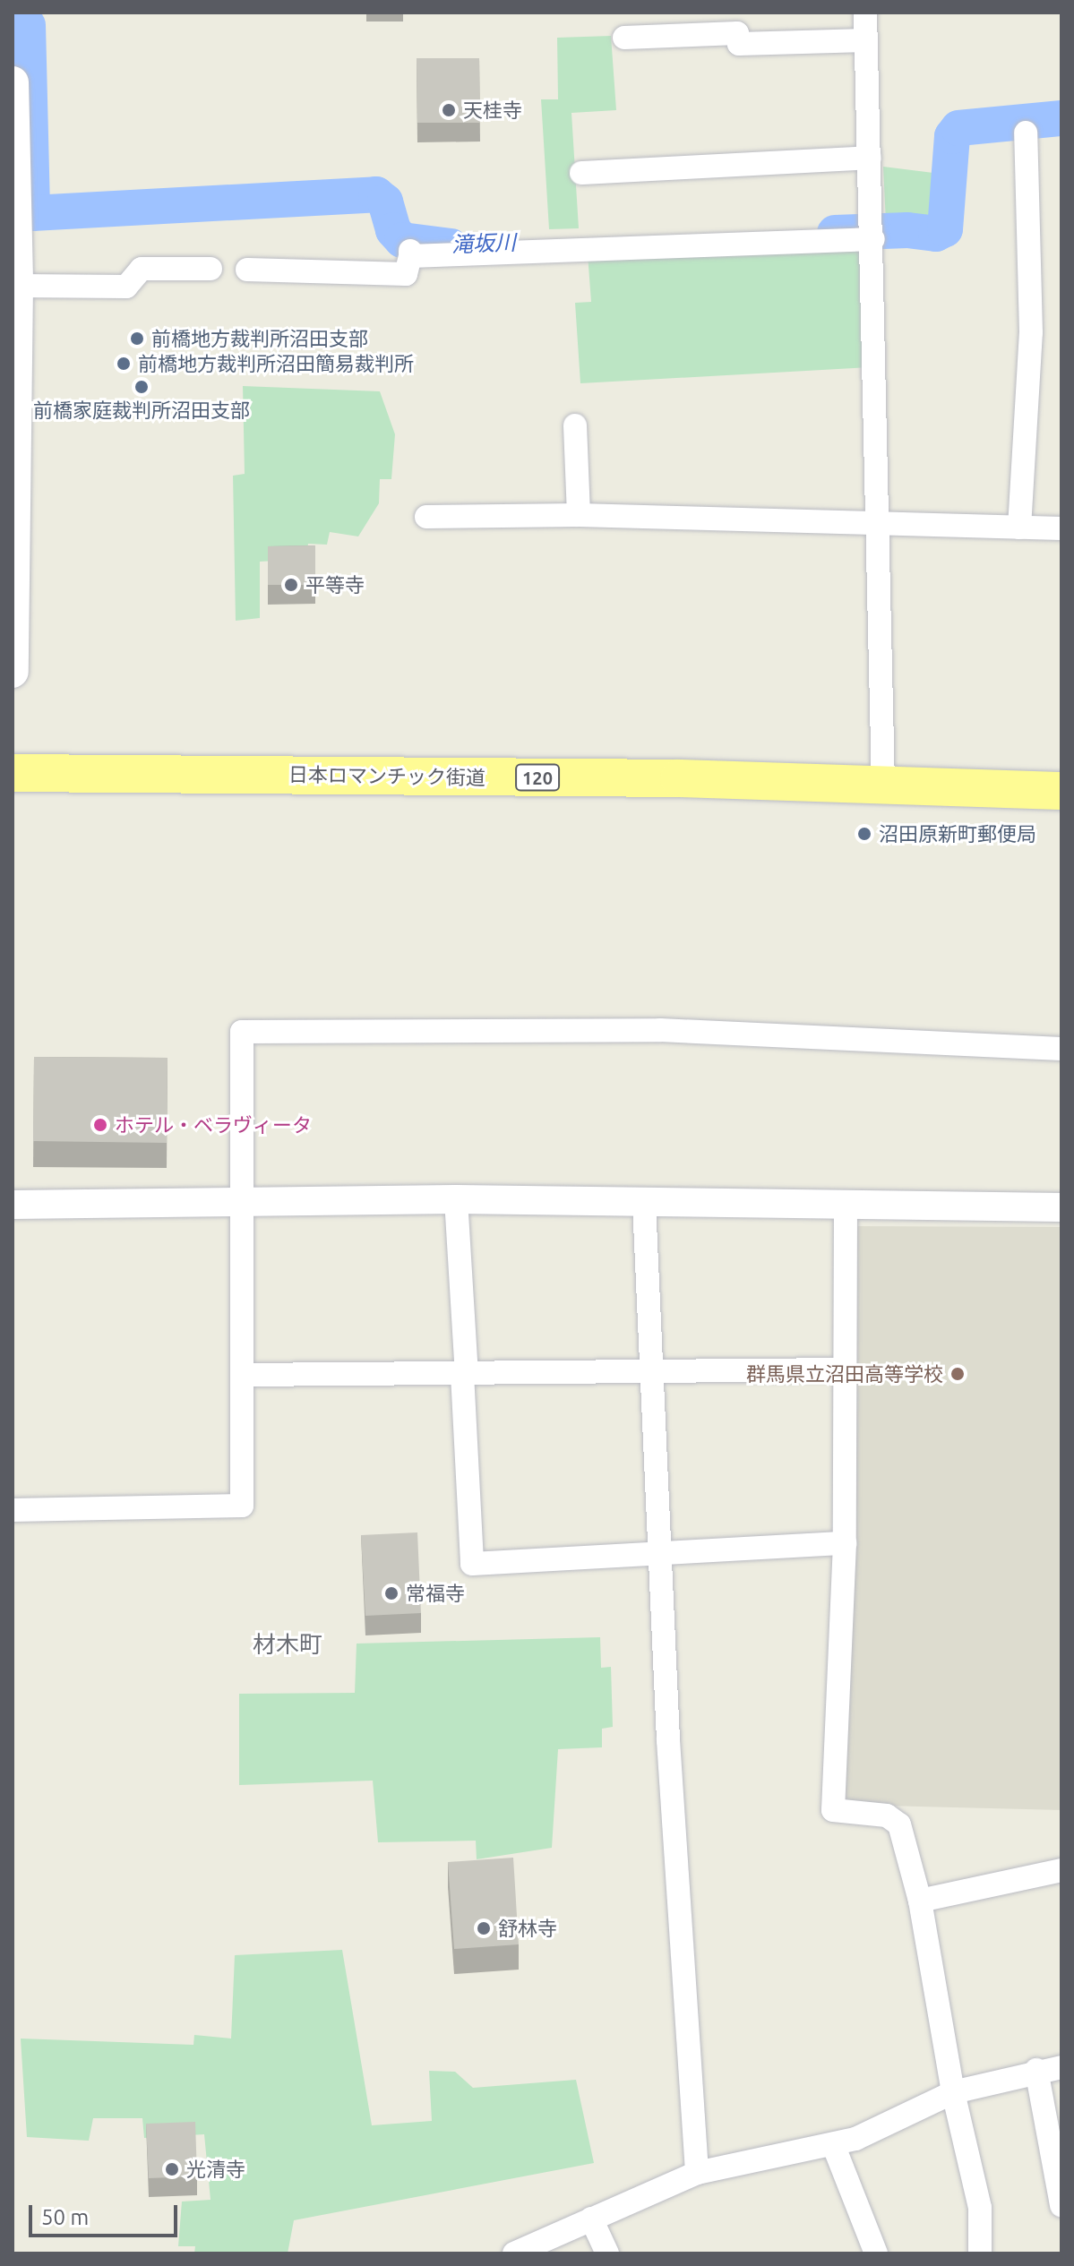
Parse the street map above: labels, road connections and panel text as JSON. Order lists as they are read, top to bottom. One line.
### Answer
{"streets":{"highway":["日本ロマンチック街道","120"]},"districts":["材木町"],"water":["滝坂川"],"places":["天桂寺","前橋地方裁判所沼田支部","前橋地方裁判所沼田簡易裁判所","前橋家庭裁判所沼田支部","平等寺","沼田原新町郵便局","ホテル・ベラヴィータ","群馬県立沼田高等学校","常福寺","舒林寺","光清寺"],"scale_bar":"50 m"}
